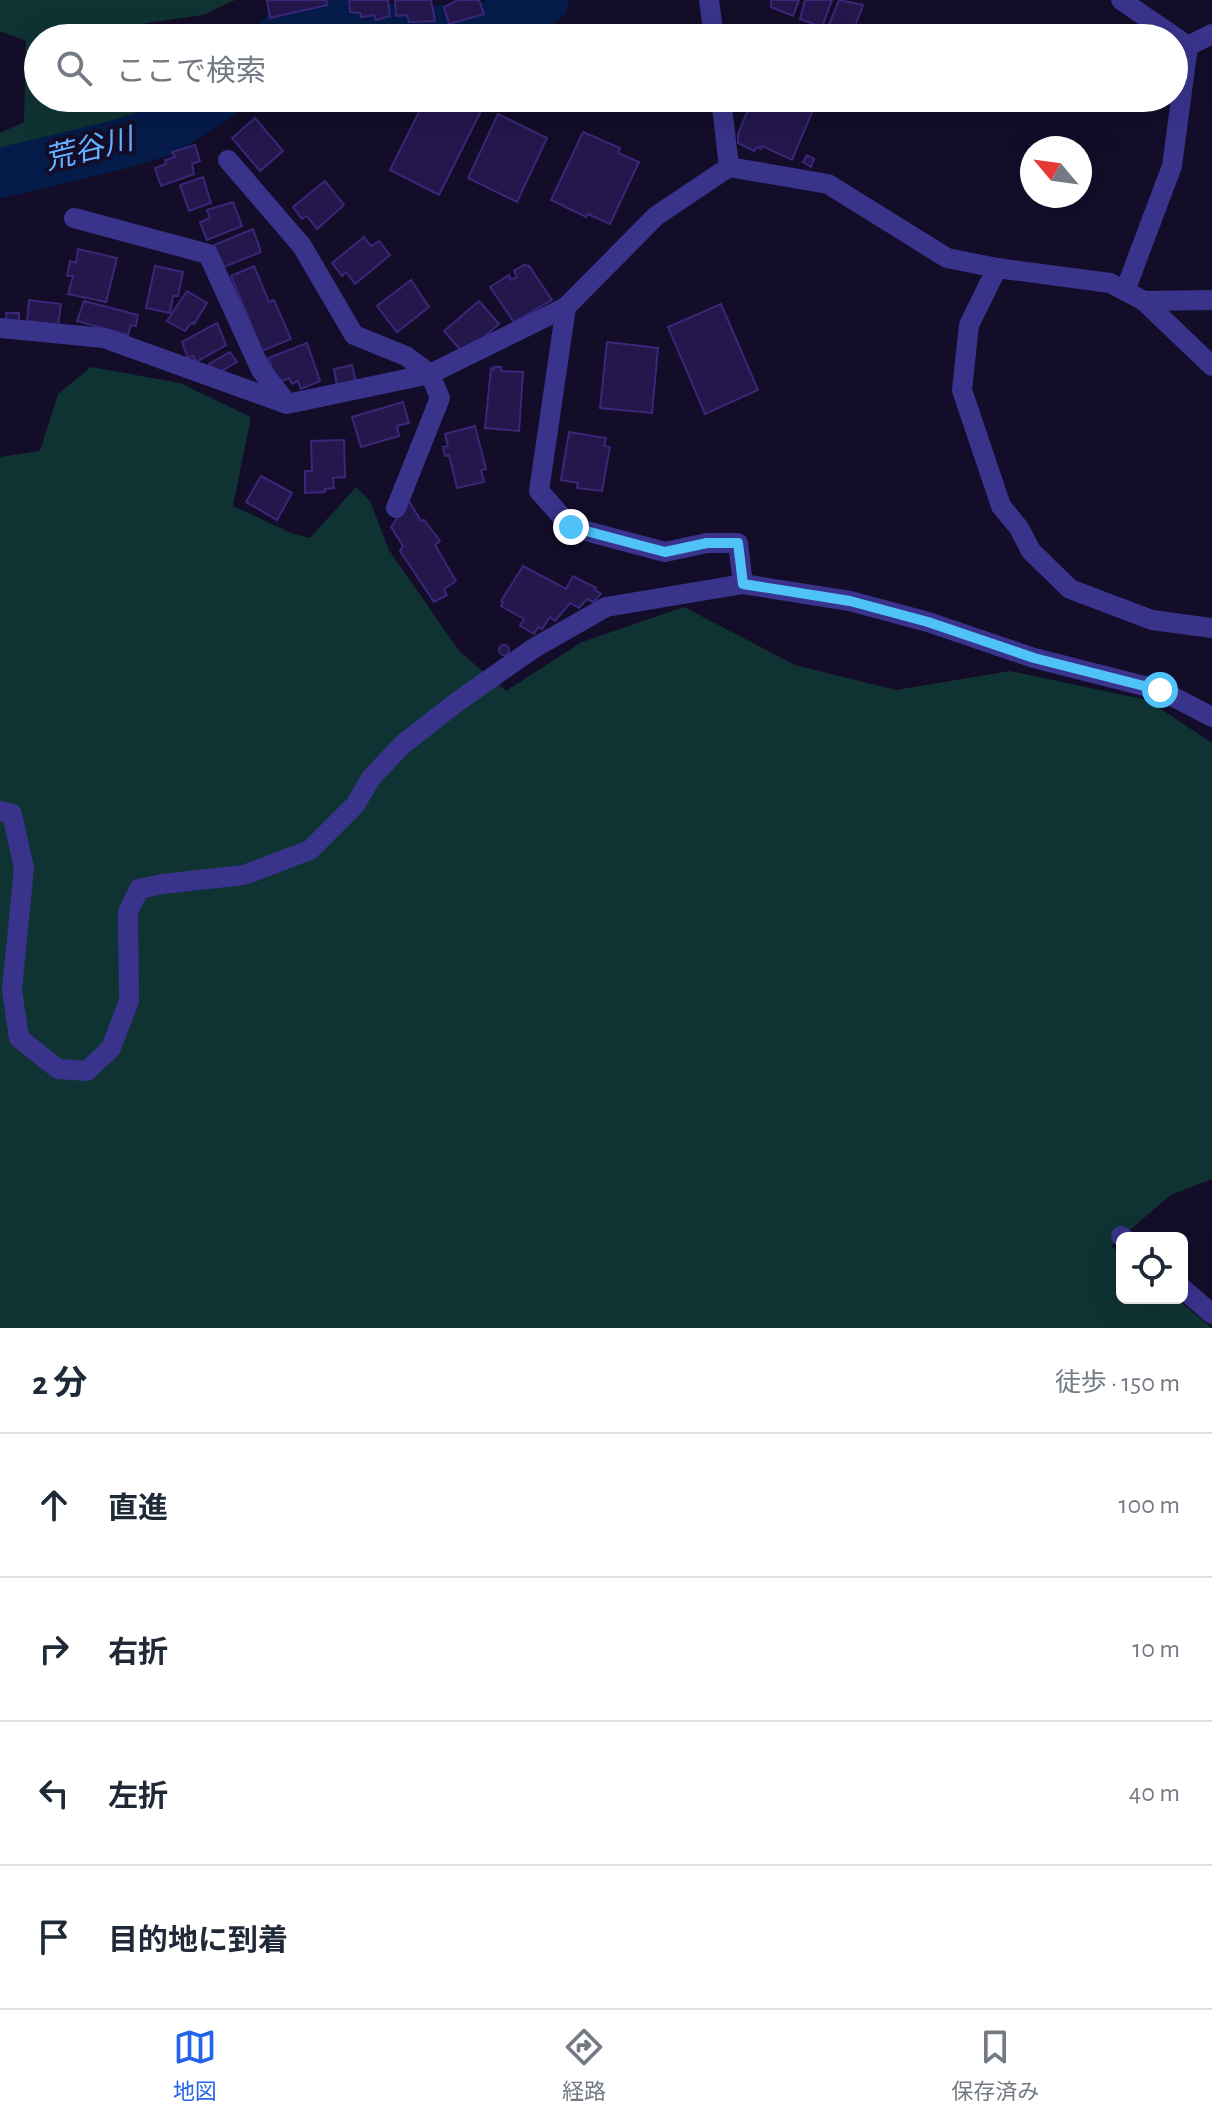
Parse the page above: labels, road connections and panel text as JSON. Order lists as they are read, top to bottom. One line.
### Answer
{"water":["荒谷川"],"north":"top left","page":{"search":"ここで検索","heading":["2 分","徒歩 · 150 m"],"list":[["直進","100 m"],["右折","10 m"],["左折","40 m"],"目的地に到着"],"nav":["地図","経路","保存済み"]}}
